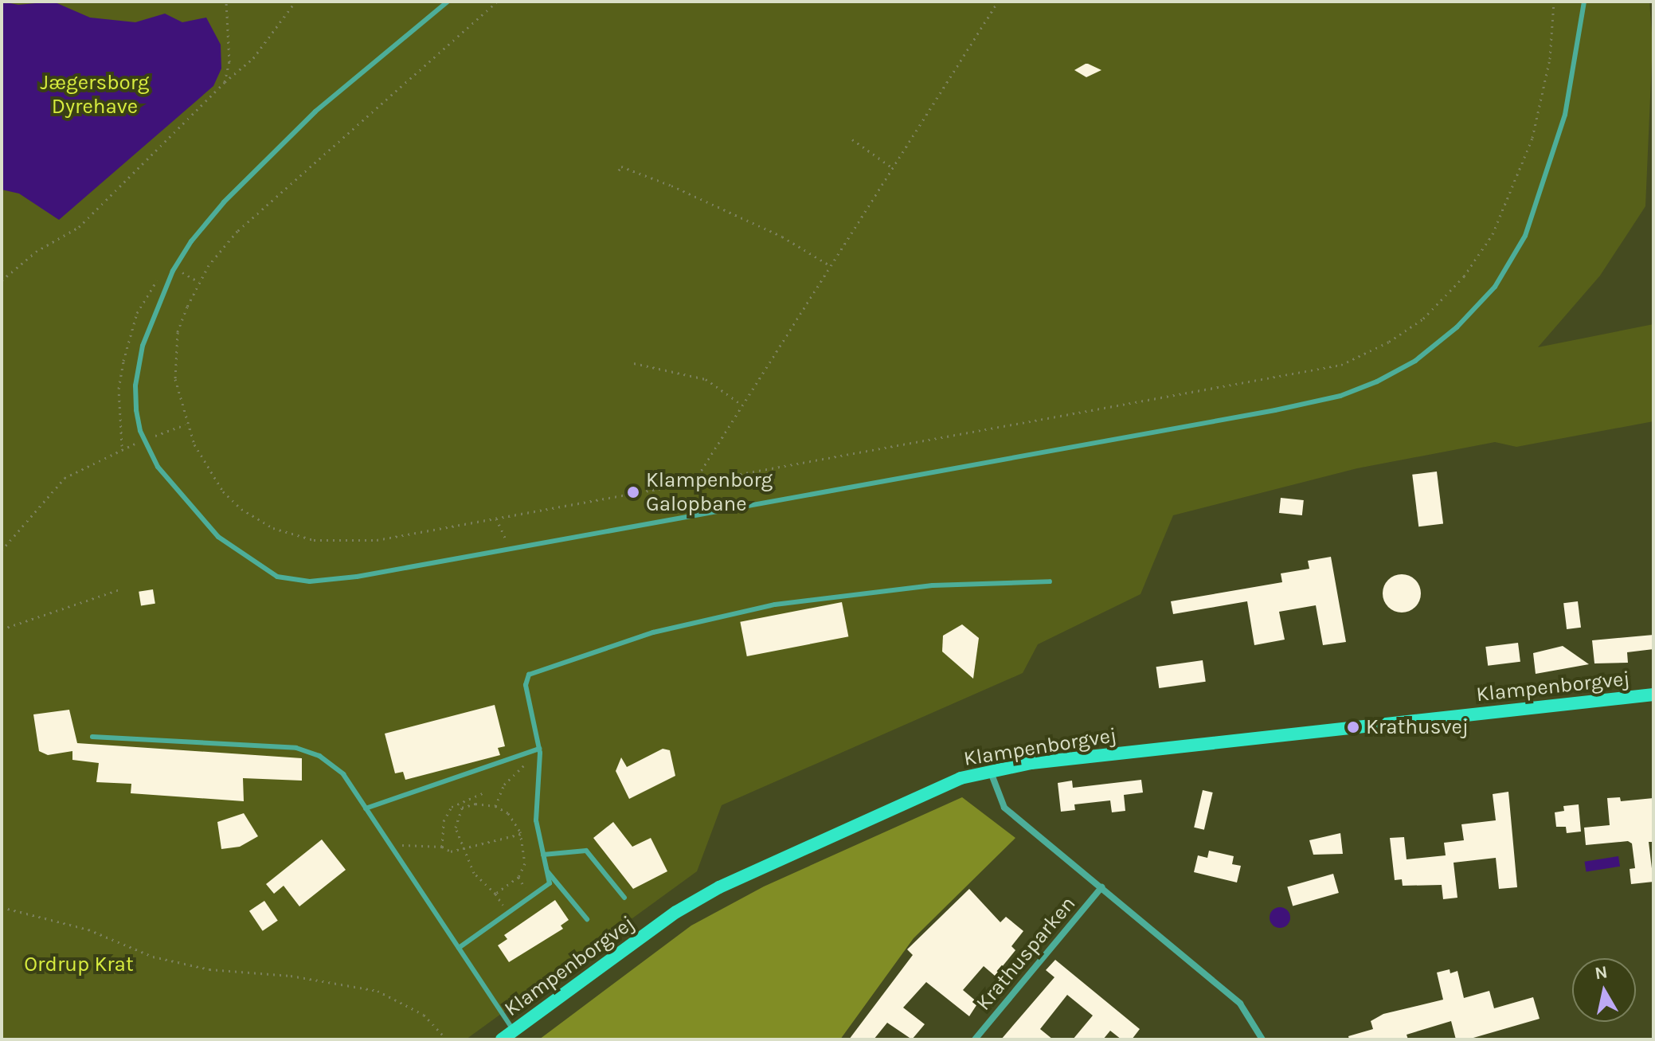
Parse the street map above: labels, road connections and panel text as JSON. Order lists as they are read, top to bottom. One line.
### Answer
{"streets":{"street":["Klampenborgvej","Krathusparken"]},"parks":["Jægersborg Dyrehave","Ordrup Krat"],"places":["Klampenborg Galopbane","Krathusvej"],"north":"top"}
